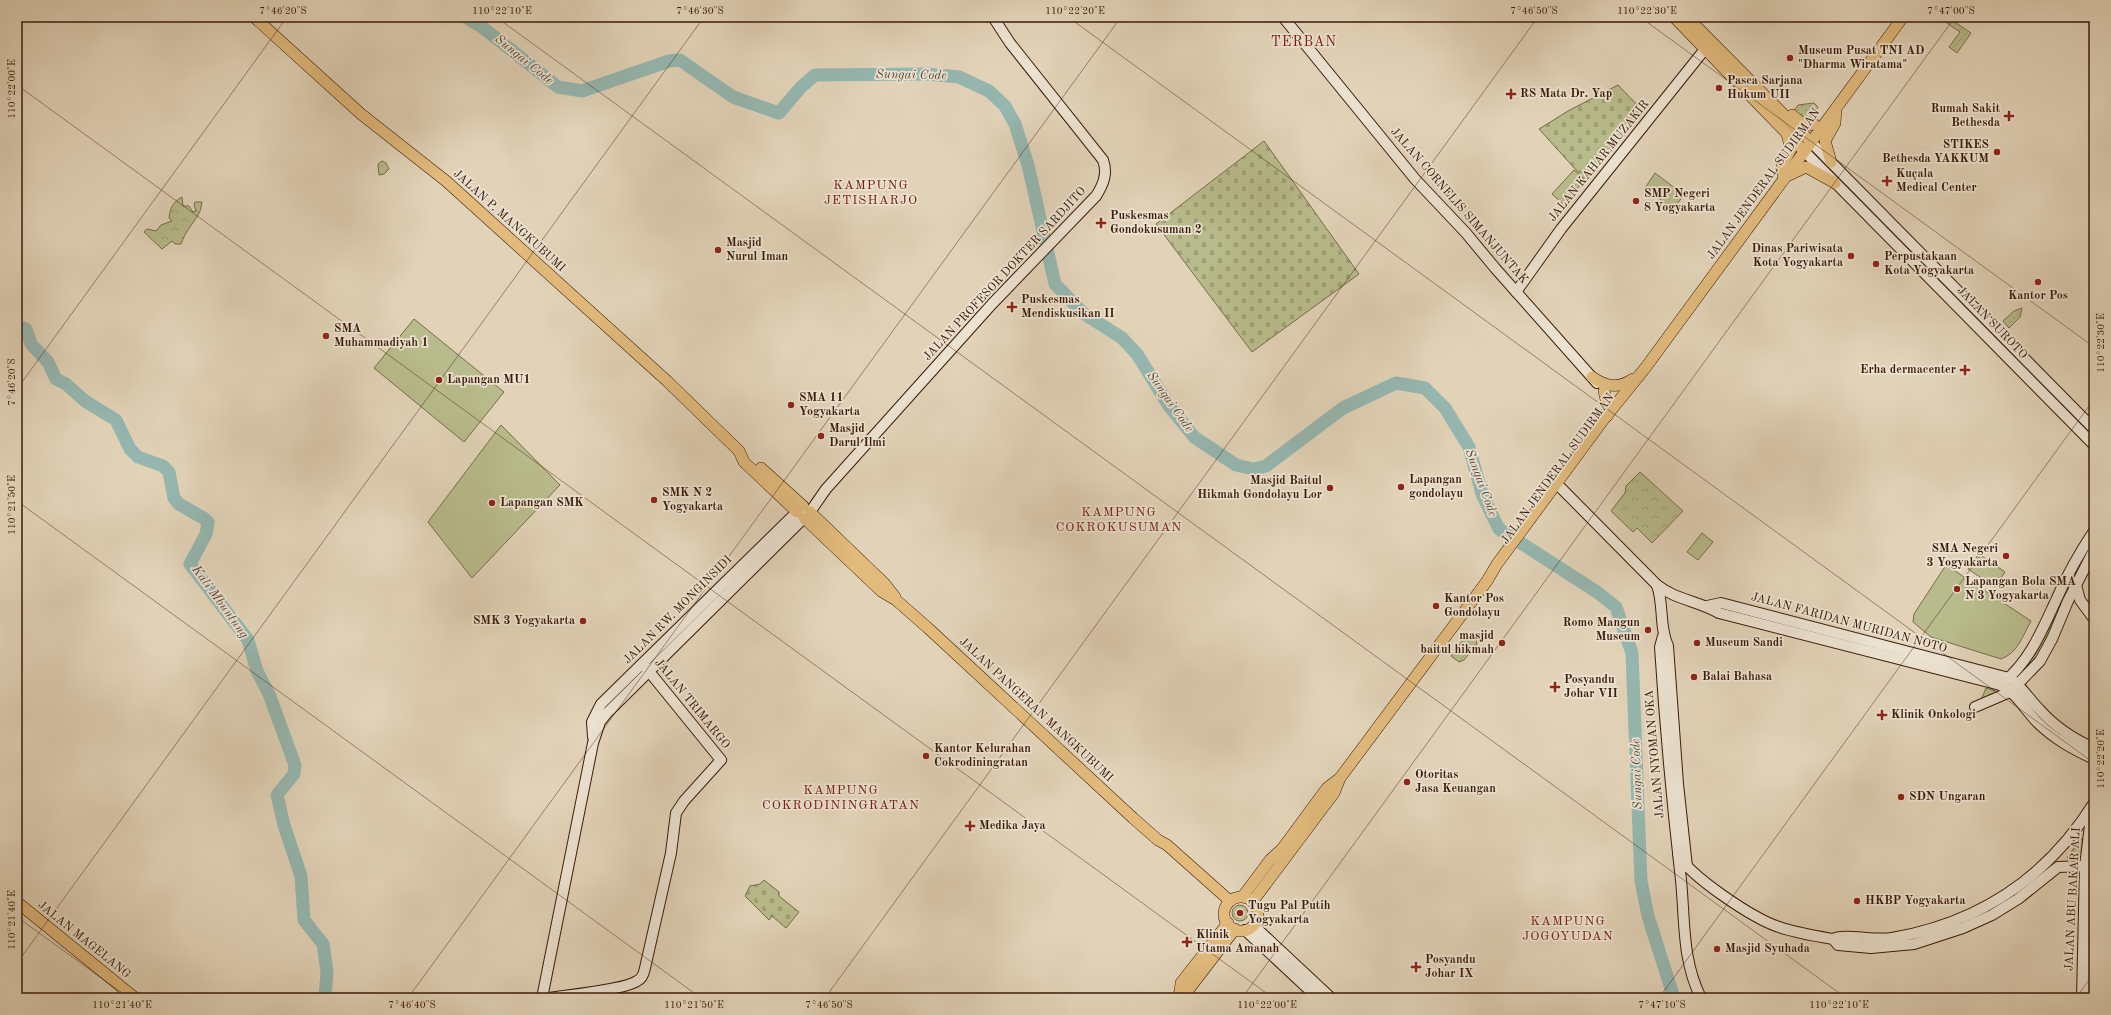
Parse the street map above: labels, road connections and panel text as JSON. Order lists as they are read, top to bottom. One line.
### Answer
{"streets":{"main road":["JALAN JENDERAL SUDIRMAN","JALAN P. MANGKUBUMI","JALAN PANGERAN MANGKUBUMI","JALAN MAGELANG"],"street":["JALAN KAHAR MUZAKIR","JALAN CORNELIS SIMANJUNTAK","JALAN PROFESOR DOKTER SARDJITO","JALAN SUROTO","JALAN RW. MONGINSIDI","JALAN FARIDAN MURIDAN NOTO","JALAN TRIMARGO","JALAN NYOMAN OKA","JALAN ABU BAKAR ALI"]},"crossings":[["JALAN KAHAR MUZAKIR","JALAN CORNELIS SIMANJUNTAK"],["JALAN JENDERAL SUDIRMAN","JALAN CORNELIS SIMANJUNTAK"],["JALAN JENDERAL SUDIRMAN","JALAN SUROTO"],["JALAN JENDERAL SUDIRMAN","JALAN FARIDAN MURIDAN NOTO"],["JALAN JENDERAL SUDIRMAN","JALAN PANGERAN MANGKUBUMI"],["JALAN P. MANGKUBUMI","JALAN PROFESOR DOKTER SARDJITO"],["JALAN P. MANGKUBUMI","JALAN RW. MONGINSIDI"],["JALAN P. MANGKUBUMI","JALAN PANGERAN MANGKUBUMI"],["JALAN PROFESOR DOKTER SARDJITO","JALAN RW. MONGINSIDI"],["JALAN PROFESOR DOKTER SARDJITO","JALAN PANGERAN MANGKUBUMI"],["JALAN RW. MONGINSIDI","JALAN TRIMARGO"],["JALAN RW. MONGINSIDI","JALAN PANGERAN MANGKUBUMI"],["JALAN FARIDAN MURIDAN NOTO","JALAN NYOMAN OKA"]],"districts":["TERBAN","KAMPUNG JETISHARJO","KAMPUNG COKROKUSUMAN","KAMPUNG COKRODININGRATAN","KAMPUNG JOGOYUDAN"],"water":["Sungai Code","Kali Mbuntung"],"places":{"other":["Museum Pusat TNI AD \"Dharma Wiratama\"","Pasca Sarjana Hukum UII","STIKES Bethesda YAKKUM","SMP Negeri 8 Yogyakarta","Masjid Nurul Iman","Dinas Pariwisata Kota Yogyakarta","Perpustakaan Kota Yogyakarta","Kantor Pos","SMA Muhammadiyah 1","Lapangan MU1","SMA 11 Yogyakarta","Masjid Darul Ilmi","Lapangan gondolayu","Masjid Baitul Hikmah Gondolayu Lor","SMK N 2 Yogyakarta","Lapangan SMK","SMA Negeri 3 Yogyakarta","Lapangan Bola SMA N 3 Yogyakarta","Kantor Pos Gondolayu","SMK 3 Yogyakarta","Romo Mangun Museum","masjid baitul hikmah","Museum Sandi","Balai Bahasa","Kantor Kelurahan Cokrodiningratan","Otoritas Jasa Keuangan","SDN Ungaran","HKBP Yogyakarta","Tugu Pal Putih Yogyakarta","Masjid Syuhada"],"health":["RS Mata Dr. Yap","Rumah Sakit Bethesda","Kuçala Medical Center","Puskesmas Gondokusuman 2","Puskesmas Mendiskusikan II","Erha dermacenter","Posyandu Johar VII","Klinik Onkologi","Medika Jaya","Klinik Utama Amanah","Posyandu Johar IX"]},"coordinates":["7°46'20\"S","110°22'10\"E","7°46'30\"S","110°22'20\"E","7°46'50\"S","110°22'30\"E","7°47'00\"S","110°22'00\"E","110°21'50\"E","110°21'40\"E","7°46'40\"S","7°47'10\"S"]}
